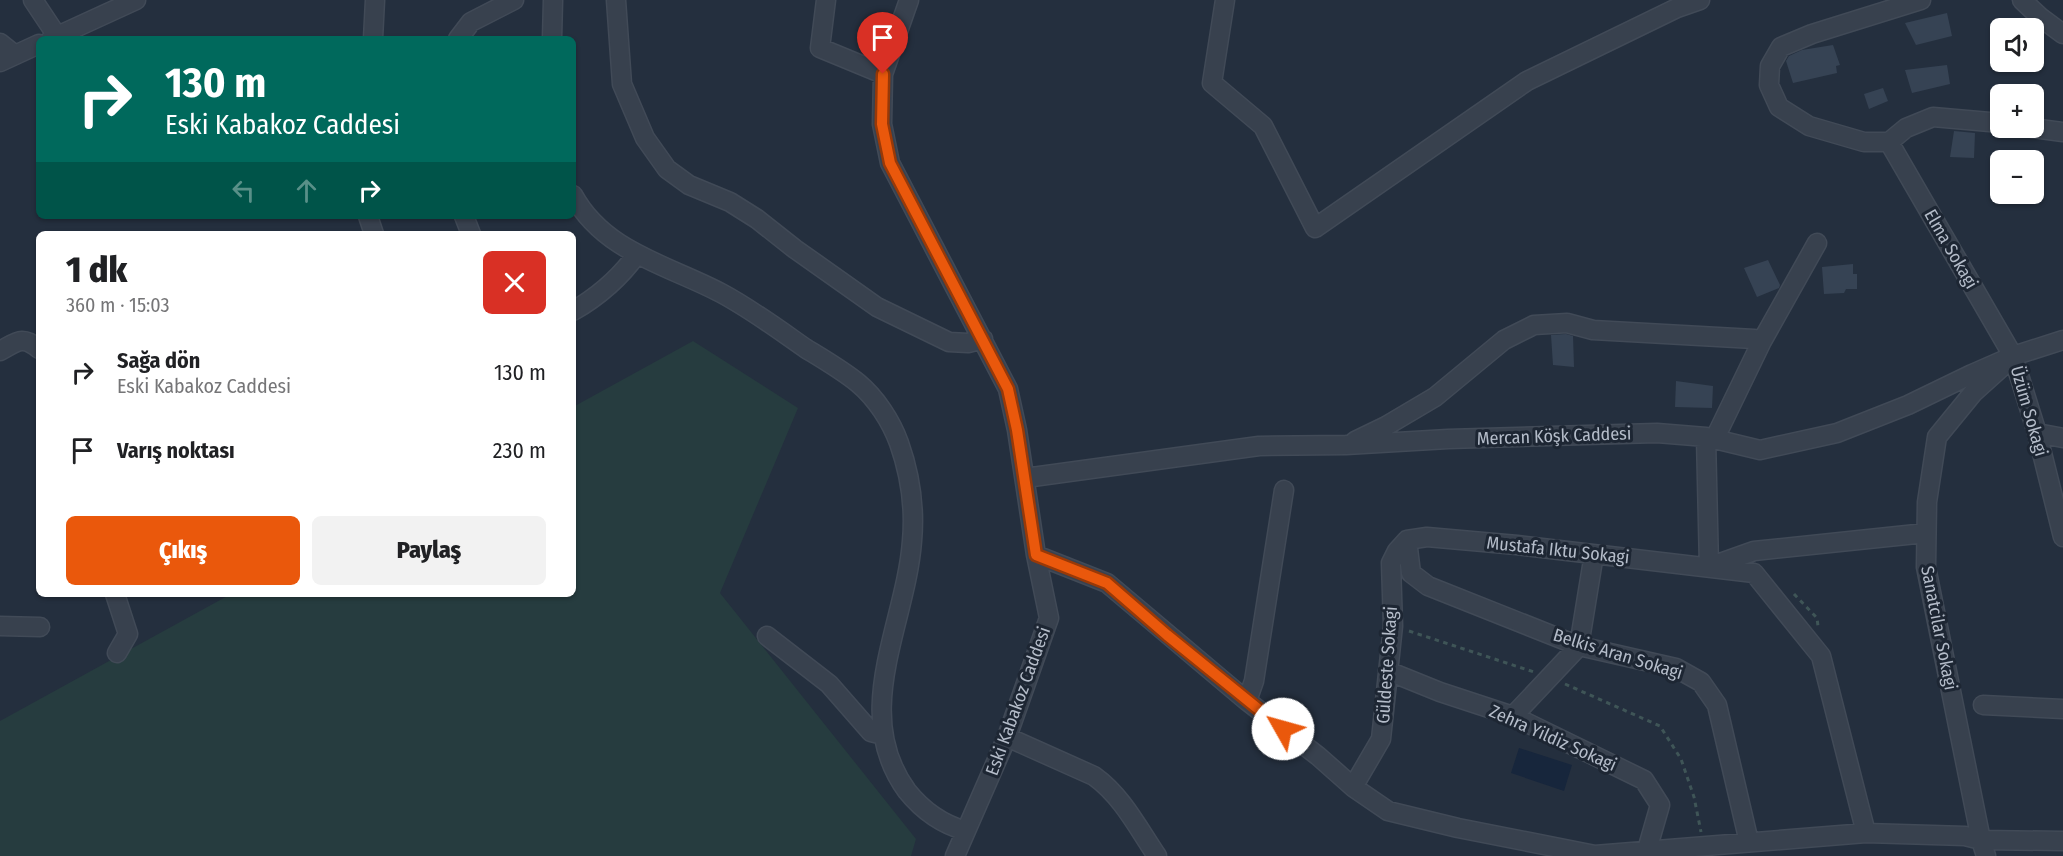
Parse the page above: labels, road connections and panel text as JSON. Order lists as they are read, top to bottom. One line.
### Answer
{"streets":{"street":["Elma Sokagi","Üzüm Sokagi","Mercan Köşk Caddesi","Mustafa Iktu Sokagi","Sanatcilar Sokagi","Belkis Aran Sokagi","Güldeste Sokagi","Eski Kabakoz Caddesi","Zehra Yildiz Sokagi"]},"crossings":[["Elma Sokagi","Üzüm Sokagi"],["Elma Sokagi","Mercan Köşk Caddesi"],["Elma Sokagi","Sanatcilar Sokagi"],["Üzüm Sokagi","Mercan Köşk Caddesi"],["Üzüm Sokagi","Sanatcilar Sokagi"],["Mercan Köşk Caddesi","Sanatcilar Sokagi"],["Mercan Köşk Caddesi","Eski Kabakoz Caddesi"],["Mustafa Iktu Sokagi","Sanatcilar Sokagi"],["Mustafa Iktu Sokagi","Belkis Aran Sokagi"],["Mustafa Iktu Sokagi","Güldeste Sokagi"],["Belkis Aran Sokagi","Güldeste Sokagi"],["Güldeste Sokagi","Zehra Yildiz Sokagi"]],"page":{"map_buttons":["+","−"],"turn":["130 m","Eski Kabakoz Caddesi"],"heading":["1 dk","360 m · 15:03"],"list":[{"name":"Sağa dön","note":"Eski Kabakoz Caddesi","value":"130 m"},{"name":"Varış noktası","value":"230 m"}],"buttons":["Çıkış","Paylaş"]}}
